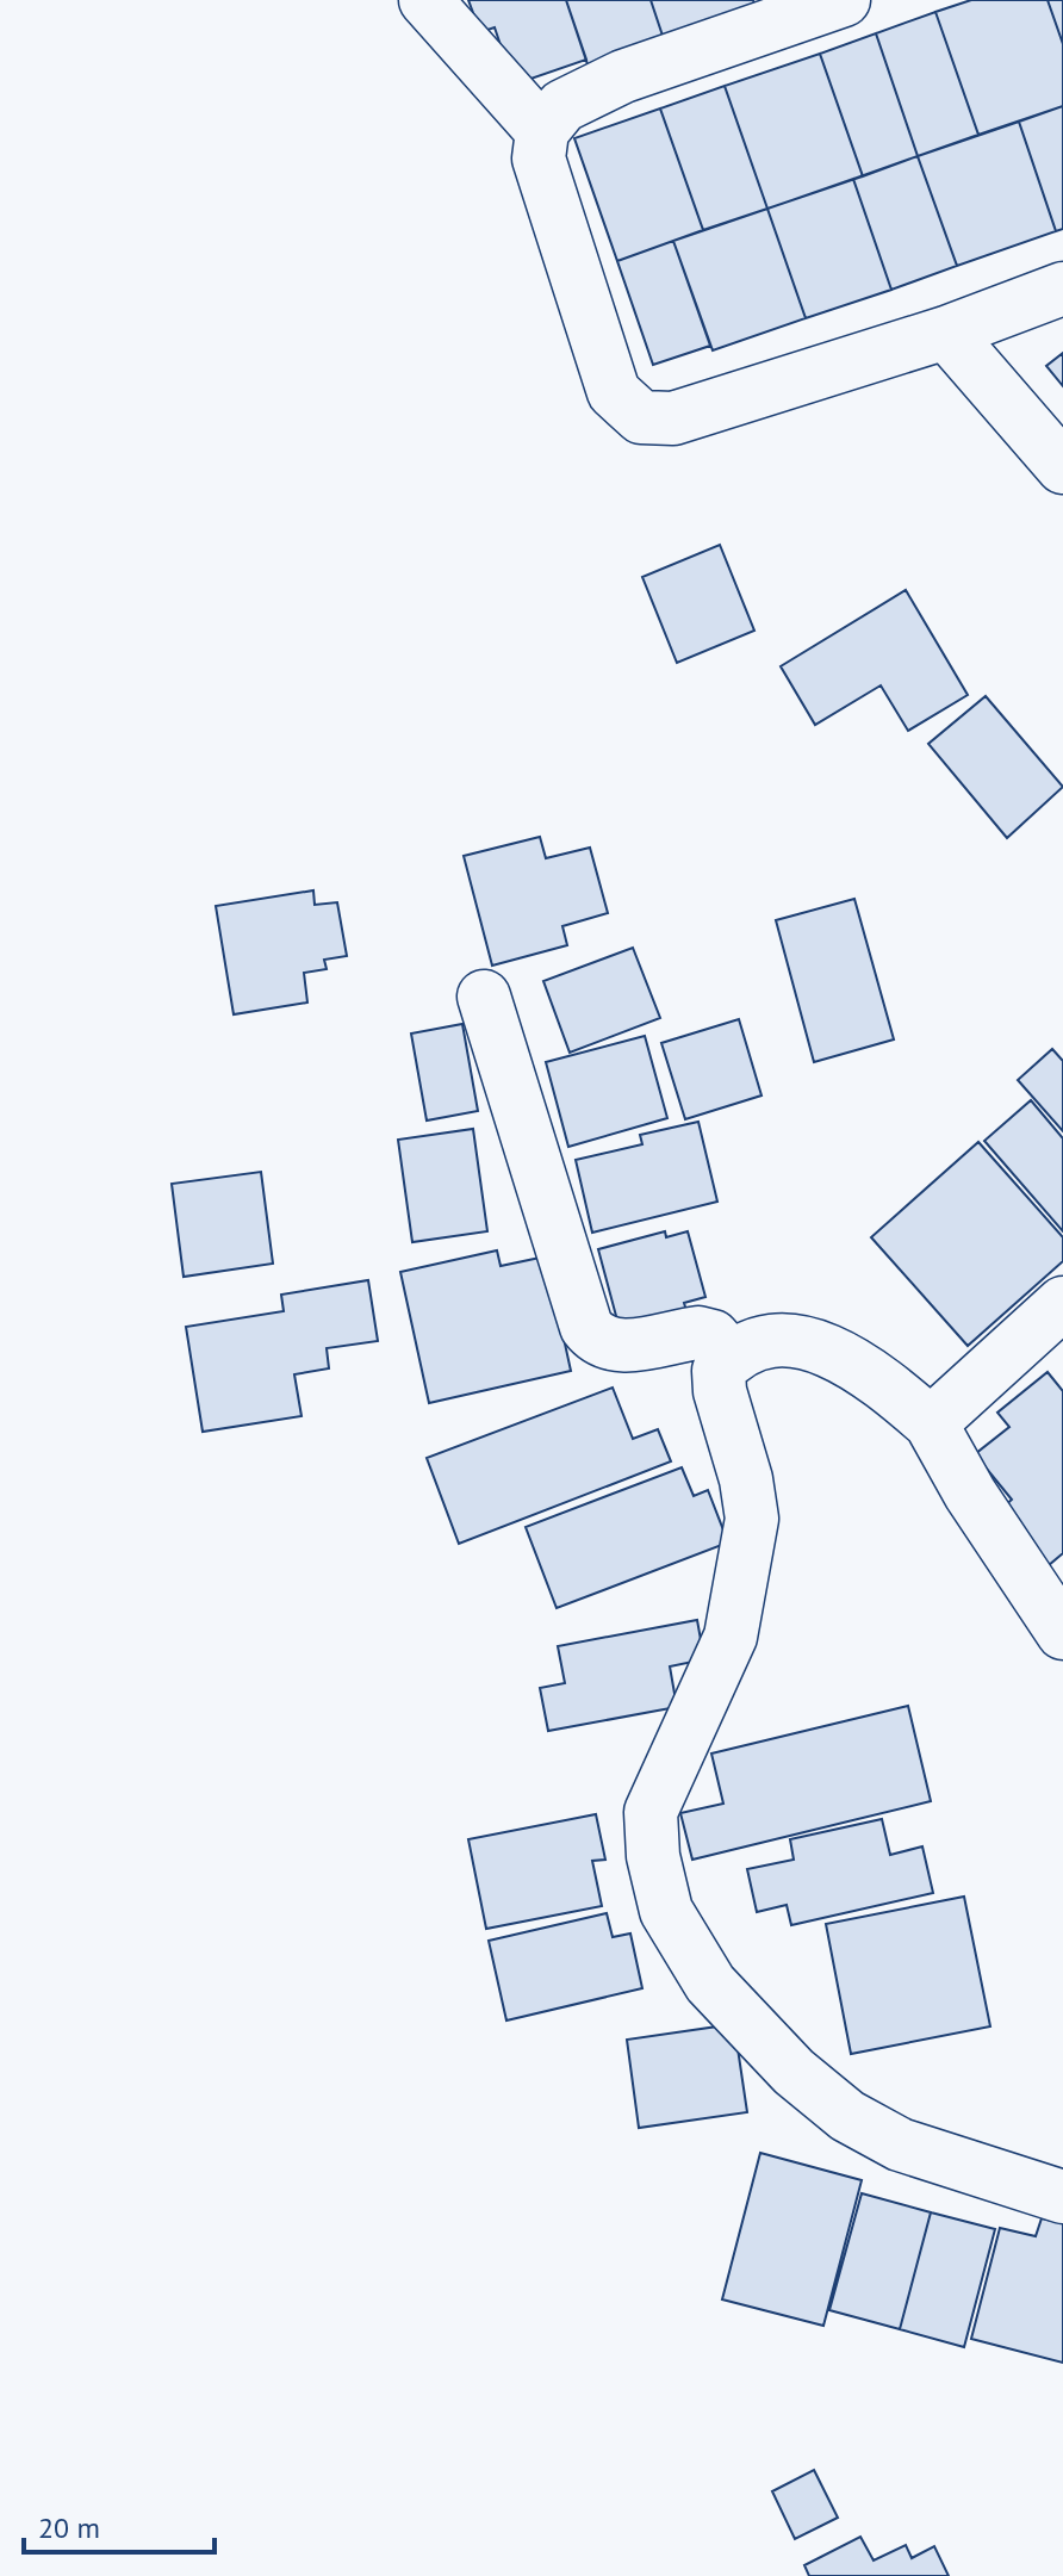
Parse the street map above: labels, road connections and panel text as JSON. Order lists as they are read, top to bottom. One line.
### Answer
{"scale_bar":"20 m"}
